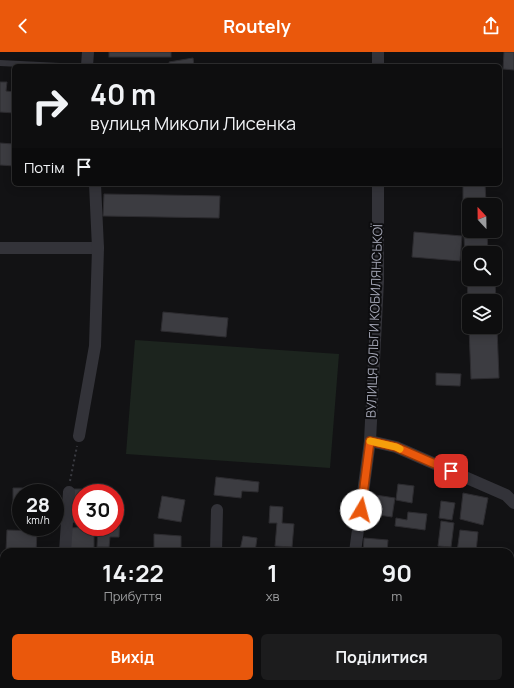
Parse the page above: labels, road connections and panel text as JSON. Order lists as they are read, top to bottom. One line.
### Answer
{"streets":{"street":["ВУЛИЦЯ ОЛЬГИ КОБИЛЯНСЬКОЇ"]},"north":"top","page":{"header":"Routely","turn":["40 m","вулиця Миколи Лисенка"],"then":"Потім","speed":"28 km/h","limit":"30","eta":["14:22","Прибуття","1","хв","90","m"],"buttons":["Вихід","Поділитися"]}}
